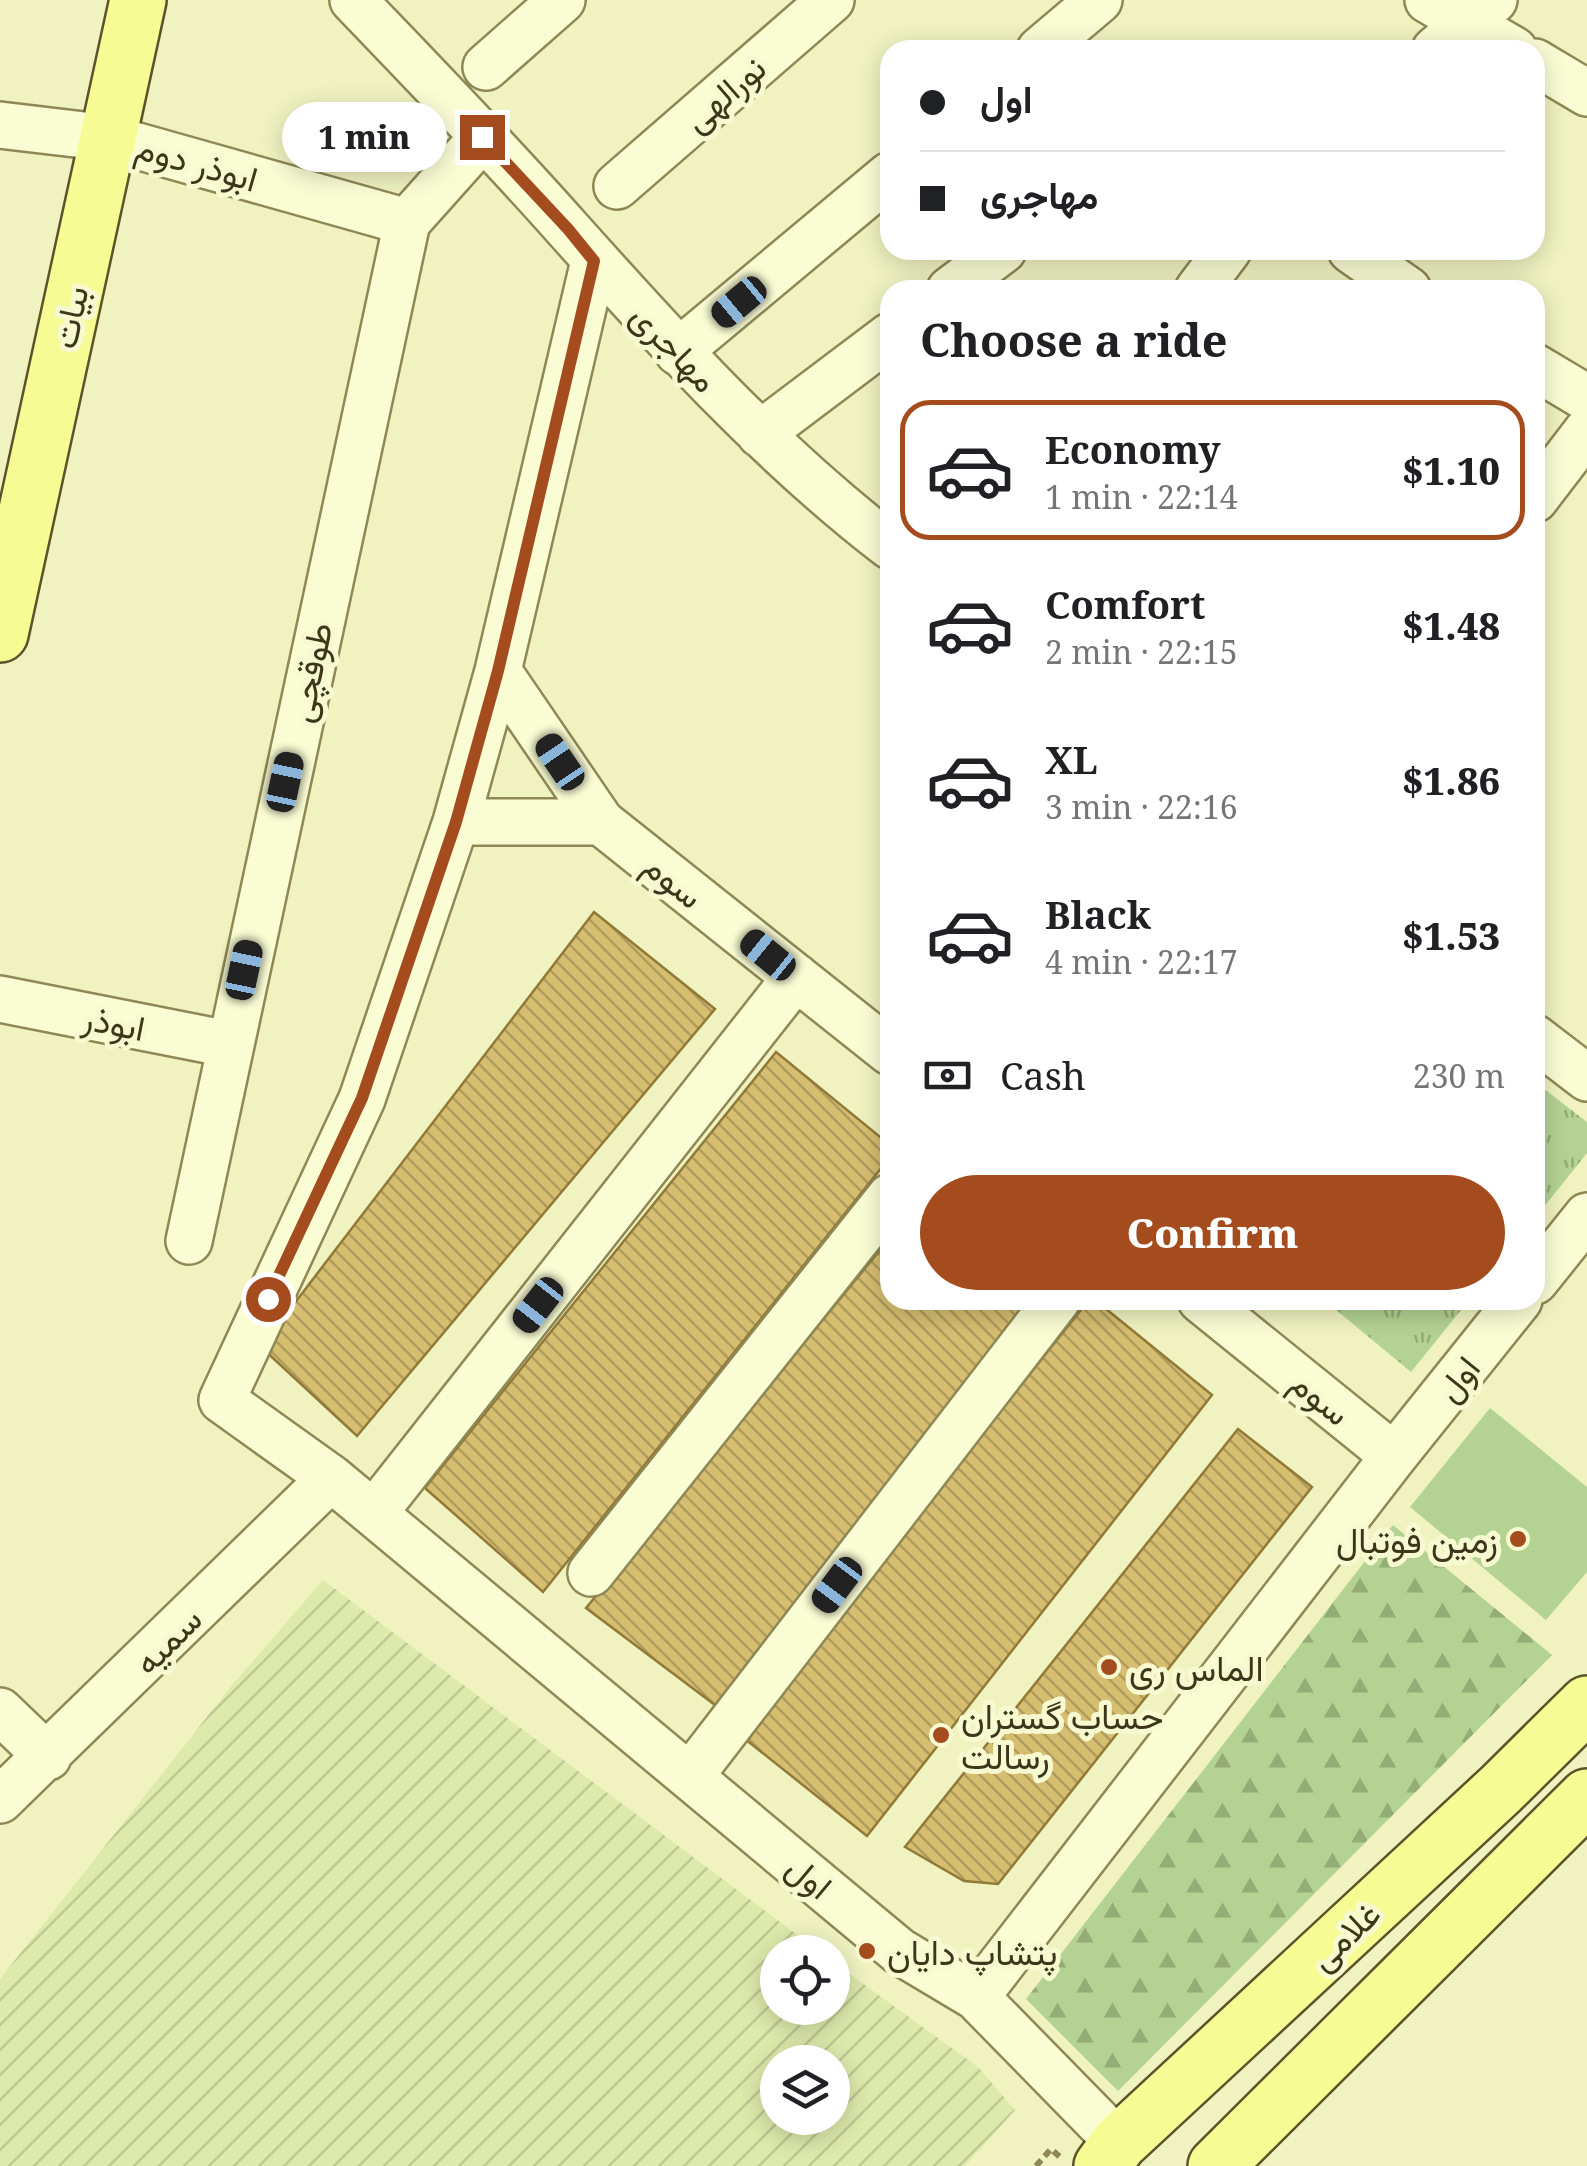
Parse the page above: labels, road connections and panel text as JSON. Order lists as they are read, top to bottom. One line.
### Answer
{"streets":{"main road":["بیات","غلامی"],"street":["نورالهی","ابوذر دوم","مهاجری","طوقچی","سوم","ابوذر","اول","سمیه"]},"crossings":[["ابوذر دوم","بیات"],["ابوذر دوم","طوقچی"],["طوقچی","ابوذر"],["سوم","اول"],["اول","سمیه"]],"places":["زمین فوتبال","الماس ری","حساب گستران رسالت","پتشاپ دایان"],"page":{"banner":["اول","مهاجری"],"bubble":"1 min","heading":"Choose a ride","list":[{"name":"Economy","note":"1 min · 22:14","value":"$1.10"},{"name":"Comfort","note":"2 min · 22:15","value":"$1.48"},{"name":"XL","note":"3 min · 22:16","value":"$1.86"},{"name":"Black","note":"4 min · 22:17","value":"$1.53"}],"pay":["Cash","230 m"],"buttons":"Confirm"}}
